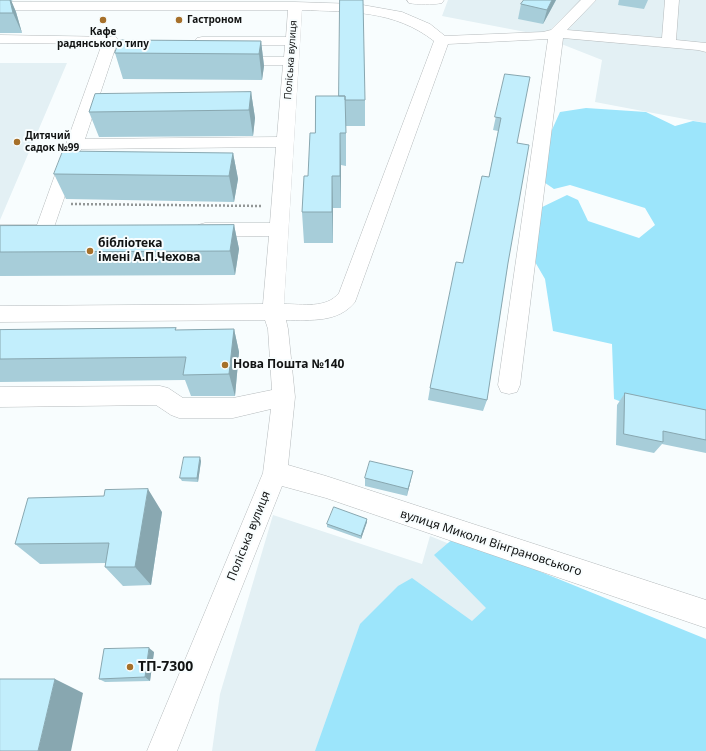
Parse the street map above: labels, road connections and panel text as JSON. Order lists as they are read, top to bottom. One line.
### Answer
{"streets":{"street":["Поліська вулиця","вулиця Миколи Вінграновського"]},"crossings":[["Поліська вулиця","вулиця Миколи Вінграновського"]],"places":["Кафе радянського типу","Гастроном","Дитячий садок №99","бібліотека імені А.П.Чехова","Нова Пошта №140","ТП-7300"]}
